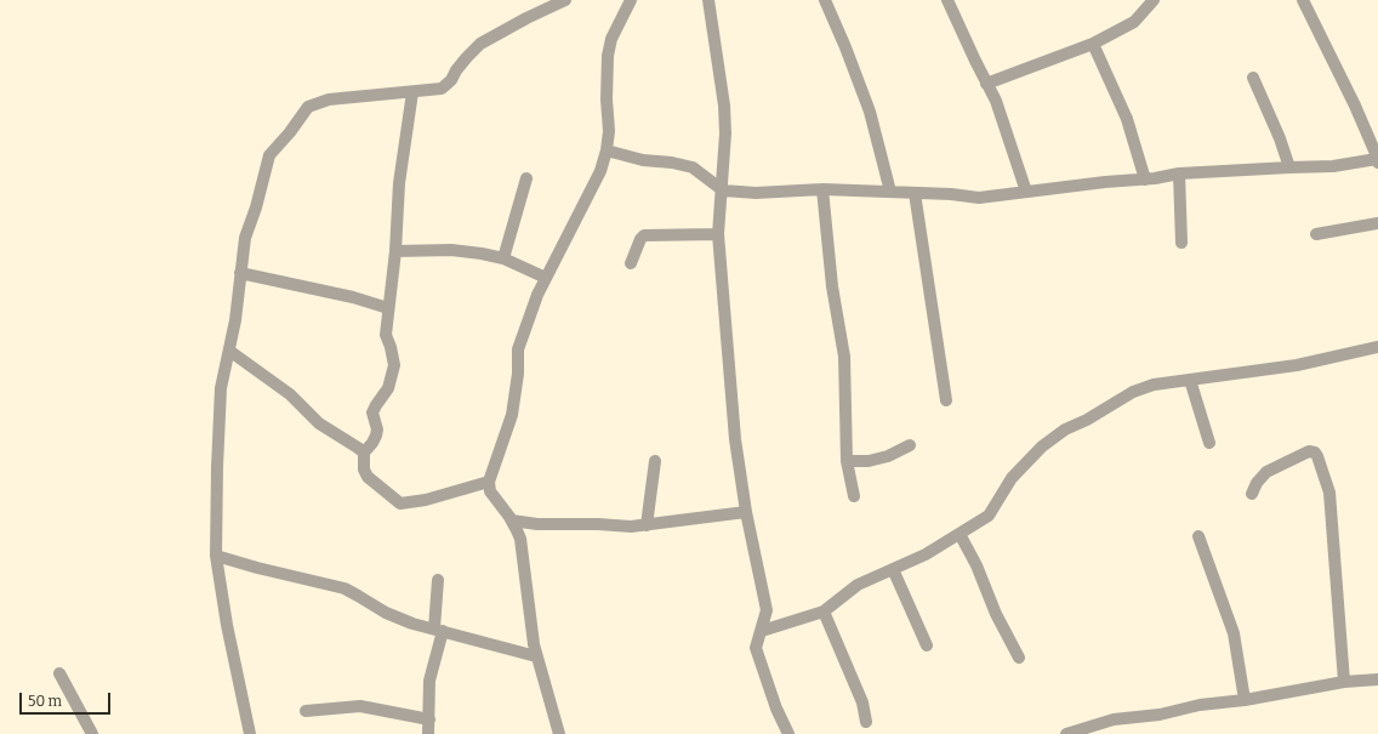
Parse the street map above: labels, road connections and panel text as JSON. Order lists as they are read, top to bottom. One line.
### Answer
{"scale_bar":"50 m"}
